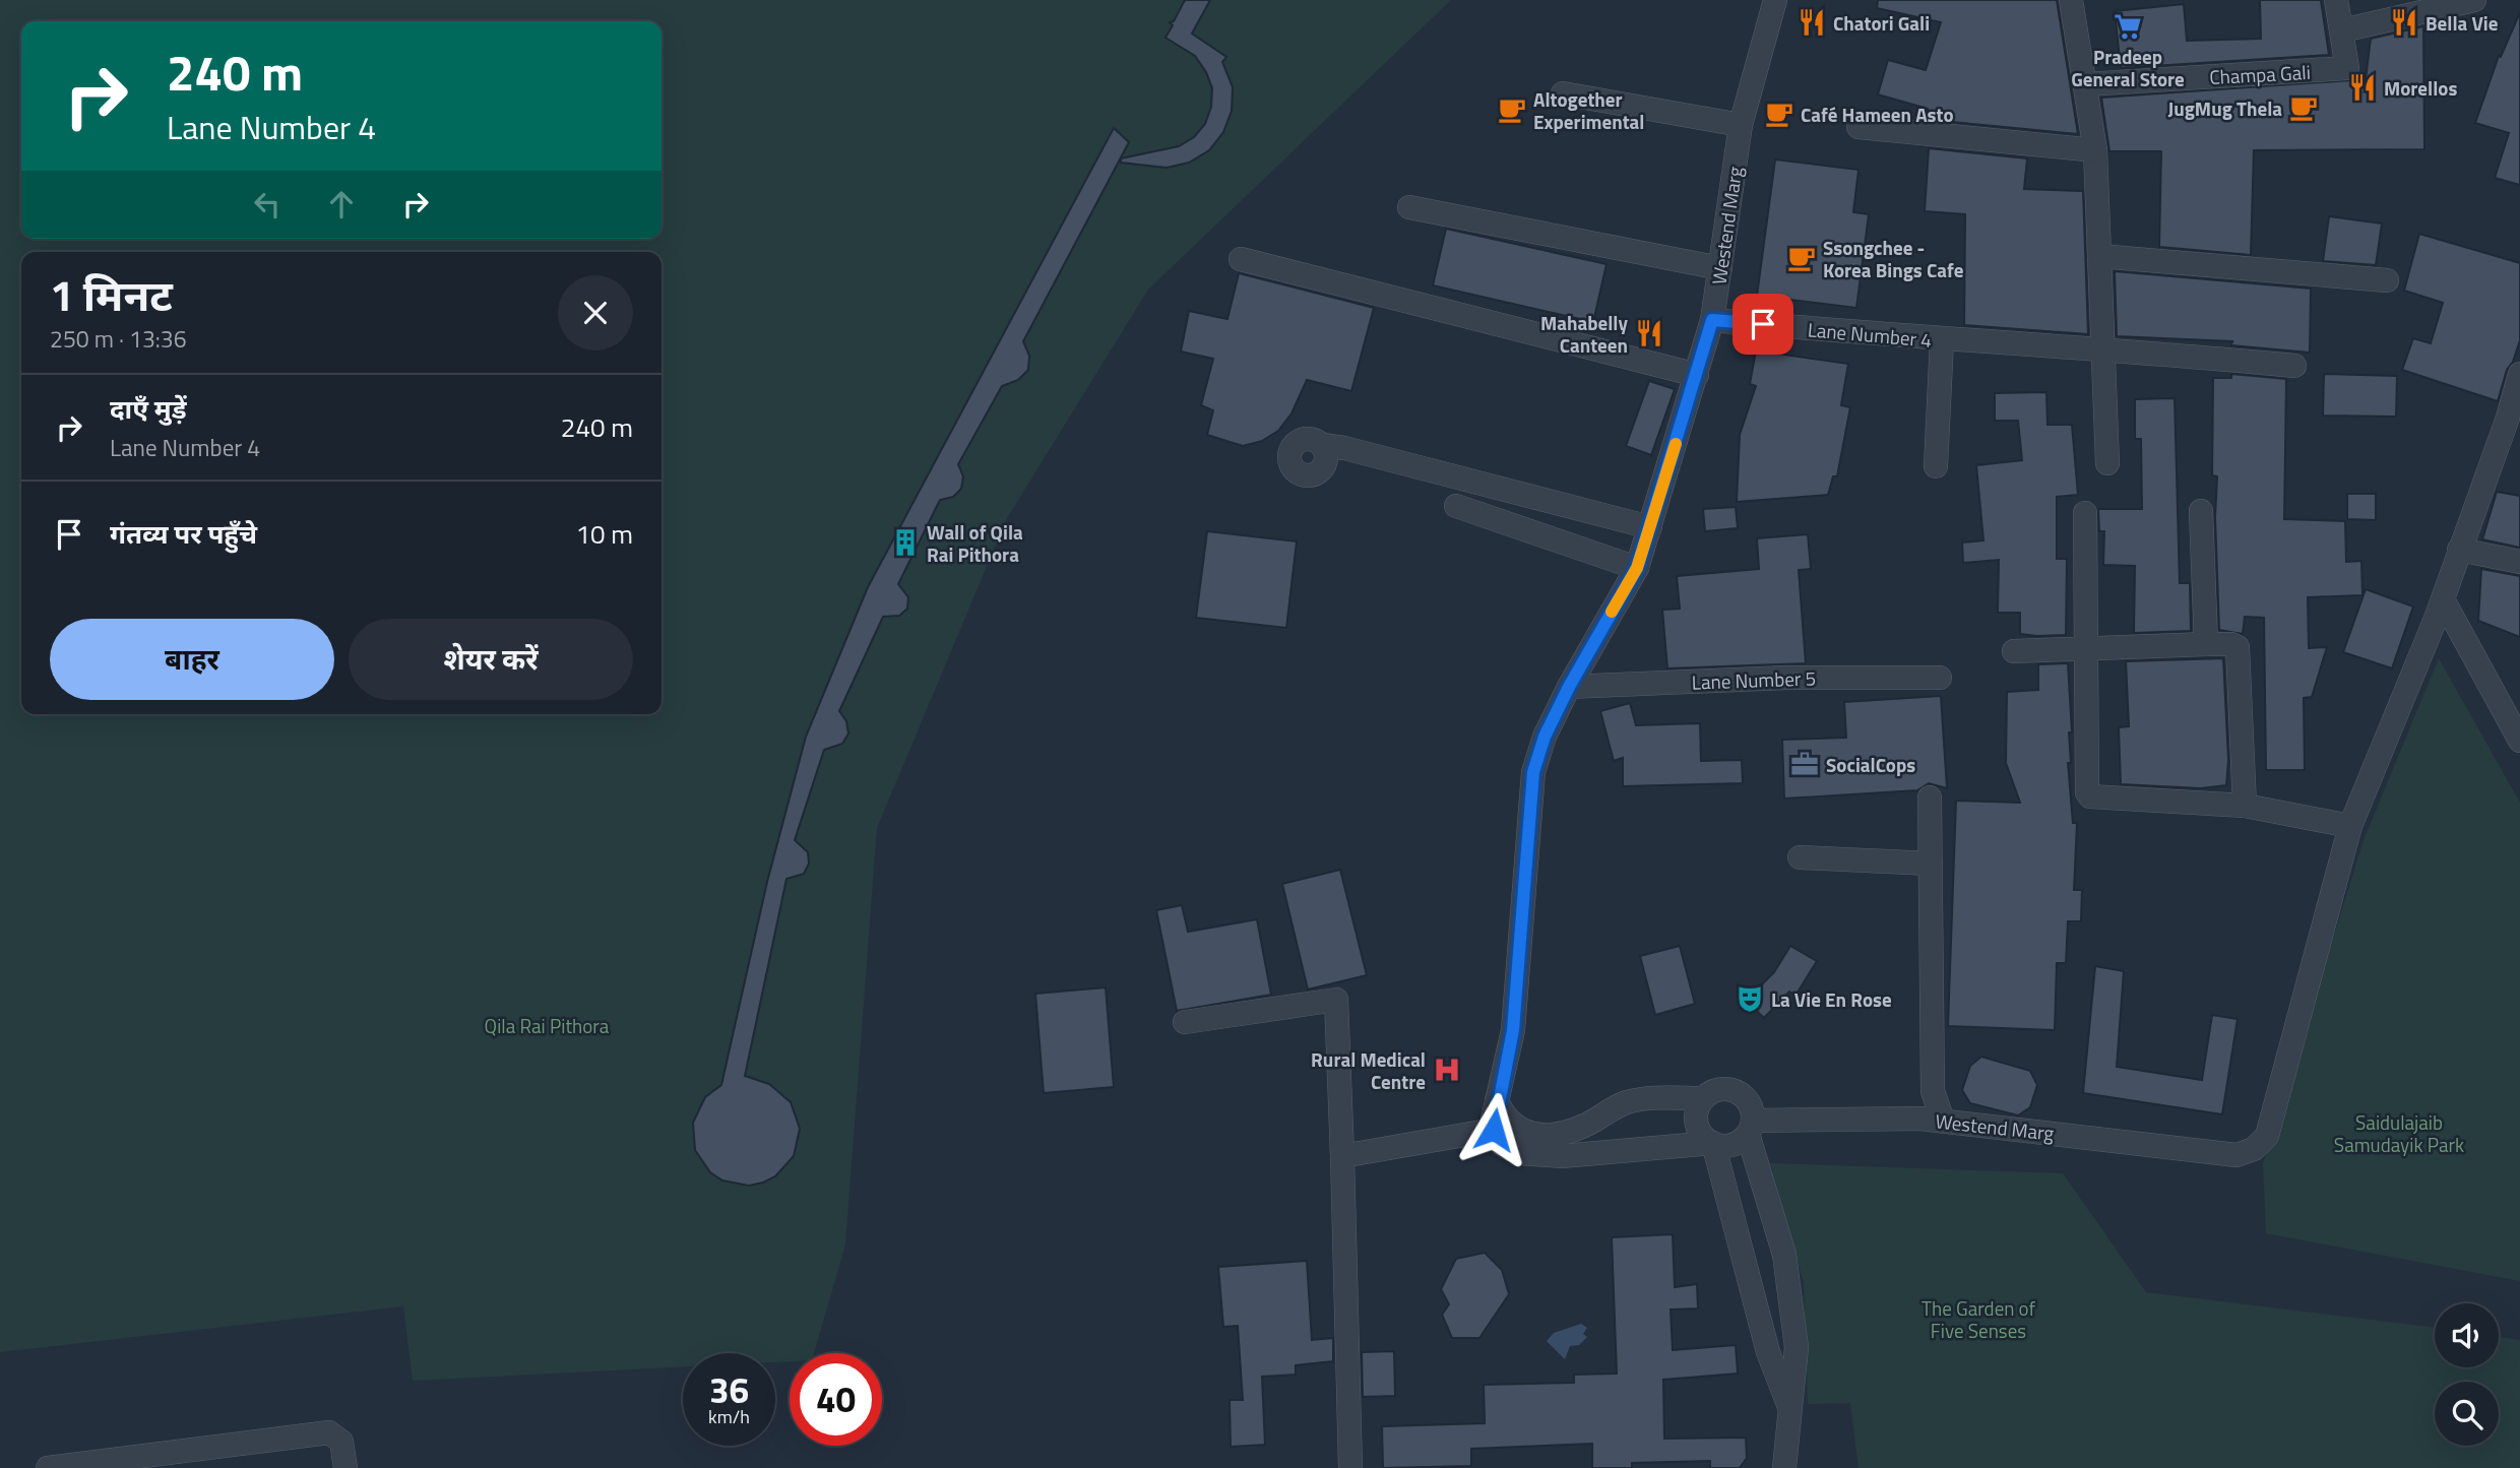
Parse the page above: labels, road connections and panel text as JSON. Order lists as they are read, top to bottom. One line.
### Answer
{"streets":{"street":["Champa Gali","Westend Marg","Lane Number 4","Lane Number 5"]},"crossings":[["Westend Marg","Lane Number 4"],["Westend Marg","Lane Number 5"]],"parks":["Qila Rai Pithora","Saidulajaib Samudayik Park","The Garden of Five Senses"],"places":{"restaurant":["Chatori Gali","Bella Vie","Morellos","Mahabelly Canteen"],"supermarket":["Pradeep General Store"],"cafe":["JugMug Thela","Altogether Experimental","Café Hameen Asto","Ssongchee - Korea Bings Cafe"],"building":["Wall of Qila Rai Pithora"],"office":["SocialCops"],"theatre":["La Vie En Rose"],"hospital":["Rural Medical Centre"]},"page":{"turn":["240 m","Lane Number 4"],"heading":["1 मिनट","250 m · 13:36"],"list":[{"name":"दाएँ मुड़ें","note":"Lane Number 4","value":"240 m"},{"name":"गंतव्य पर पहुँचे","value":"10 m"}],"buttons":["बाहर","शेयर करें"],"speed":"36 km/h","limit":"40"}}
